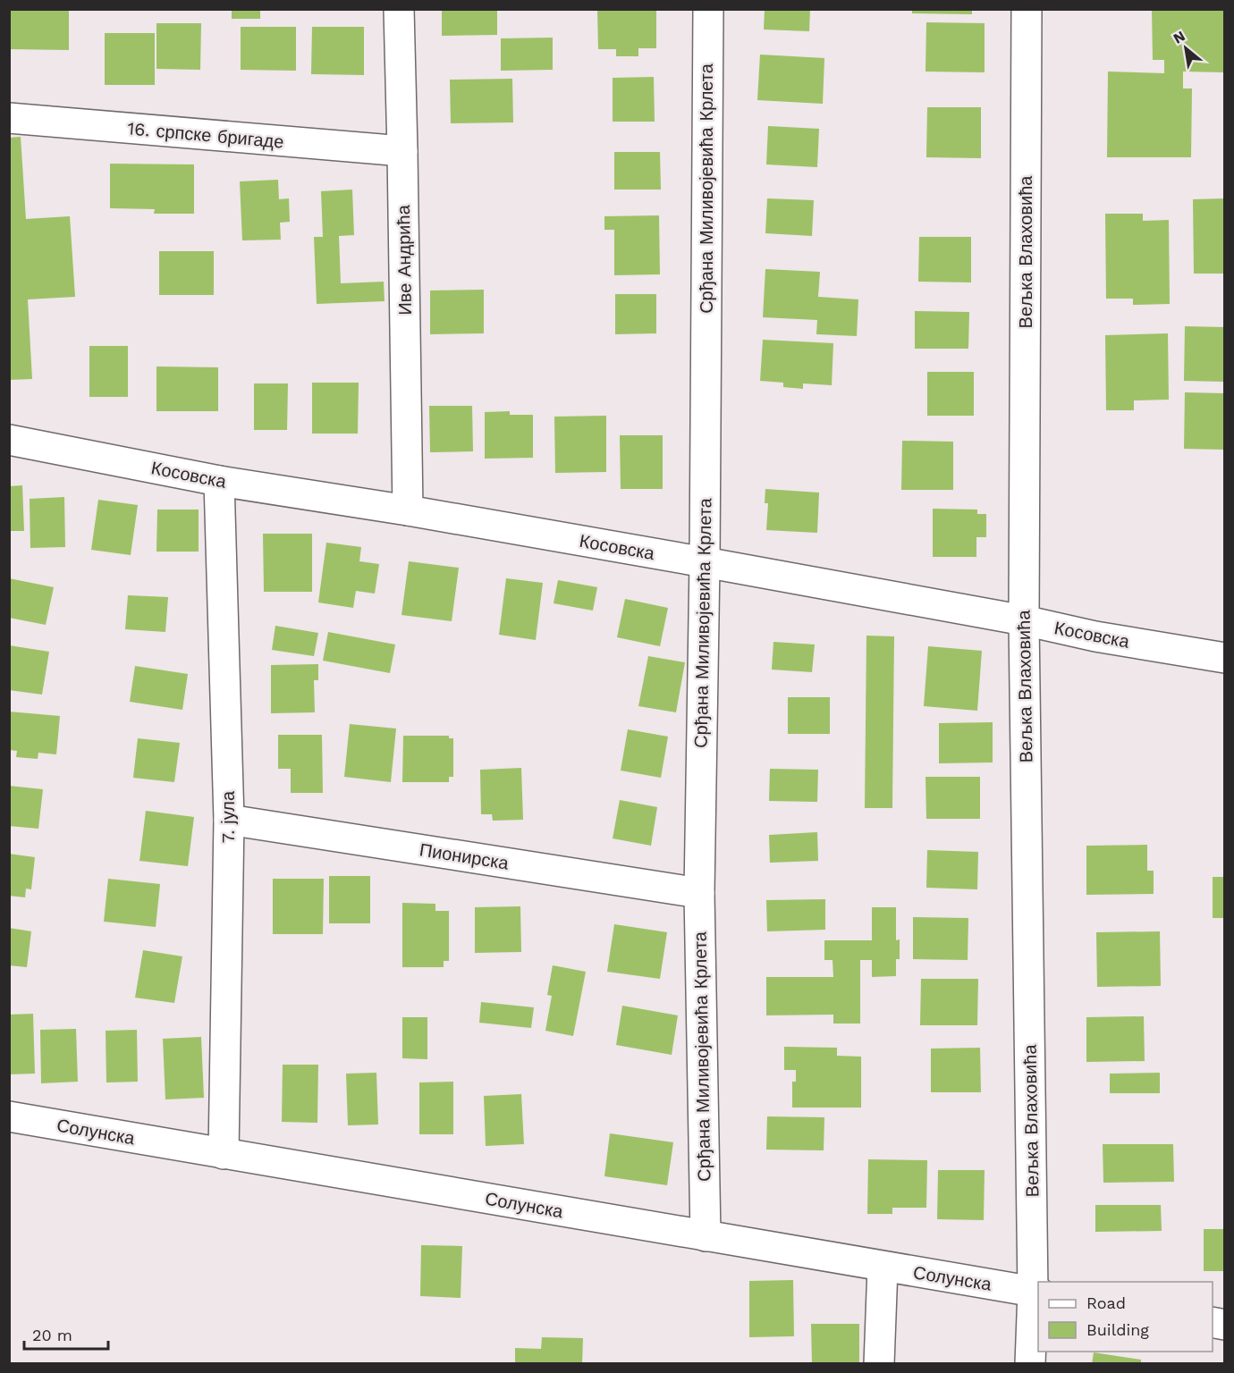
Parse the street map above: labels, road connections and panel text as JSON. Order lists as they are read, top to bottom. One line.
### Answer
{"streets":{"street":["16. српске бригаде","Срђана Миливојевића Крлета","Вељка Влаховића","Иве Андрића","Косовска","7. јула","Пионирска","Солунска"]},"crossings":[["16. српске бригаде","Иве Андрића"],["Срђана Миливојевића Крлета","Косовска"],["Срђана Миливојевића Крлета","Пионирска"],["Срђана Миливојевића Крлета","Солунска"],["Вељка Влаховића","Косовска"],["Вељка Влаховића","Солунска"],["Иве Андрића","Косовска"],["Косовска","7. јула"],["7. јула","Пионирска"],["7. јула","Солунска"]],"legend":["Road","Building"],"scale_bar":"20 m","north":"top left"}
